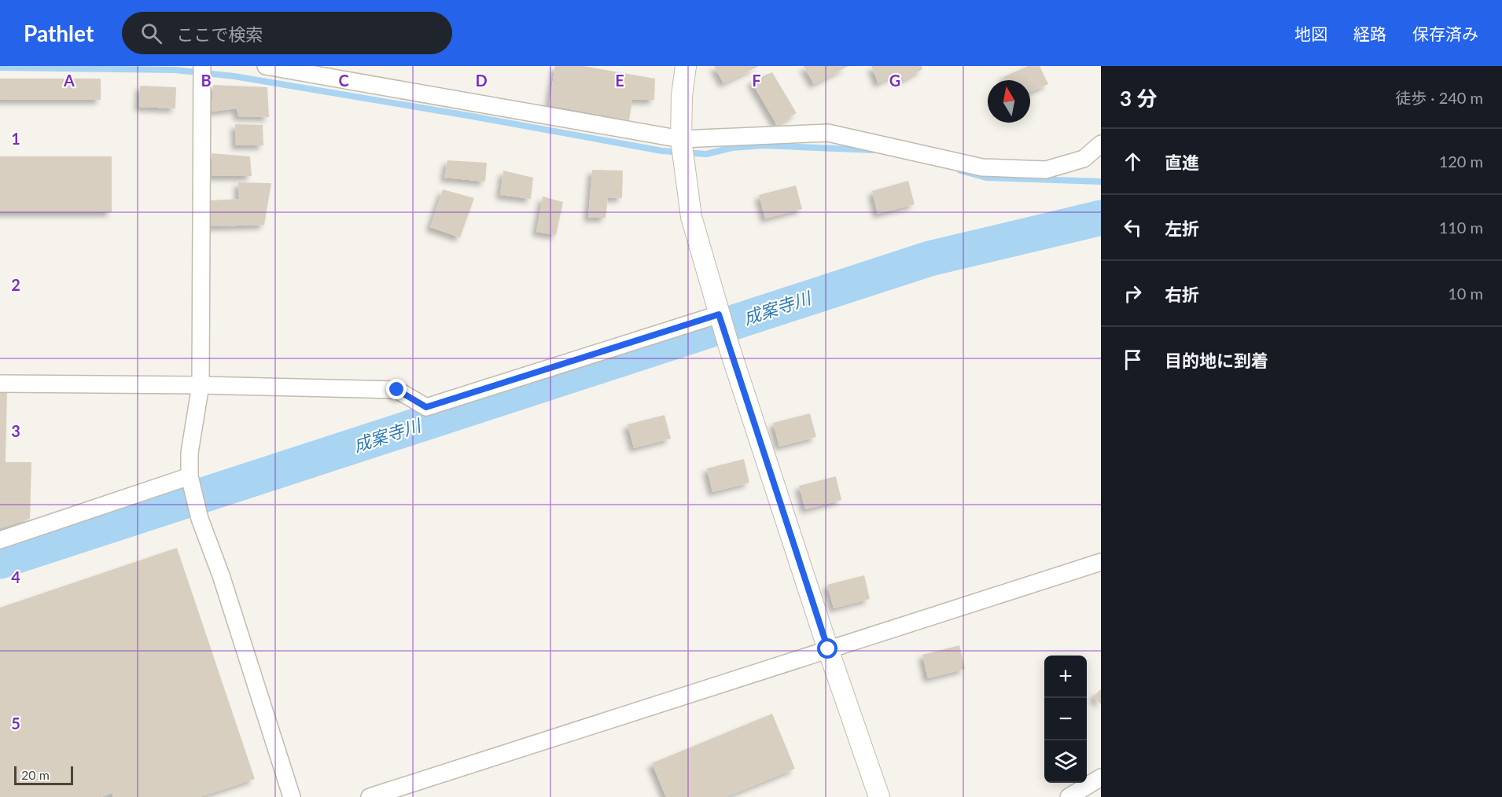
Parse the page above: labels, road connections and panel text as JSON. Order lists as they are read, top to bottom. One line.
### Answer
{"water":["成案寺川"],"scale_bar":"20 m","north":"top","page":{"header":"Pathlet","search":"ここで検索","nav":["地図","経路","保存済み"],"heading":["3 分","徒歩 · 240 m"],"list":[["直進","120 m"],["左折","110 m"],["右折","10 m"],"目的地に到着"],"map_buttons":["+","−"],"scale":"20 m"},"grid":{"columns":["A","B","C","D","E","F","G"],"rows":["1","2","3","4","5"]}}
